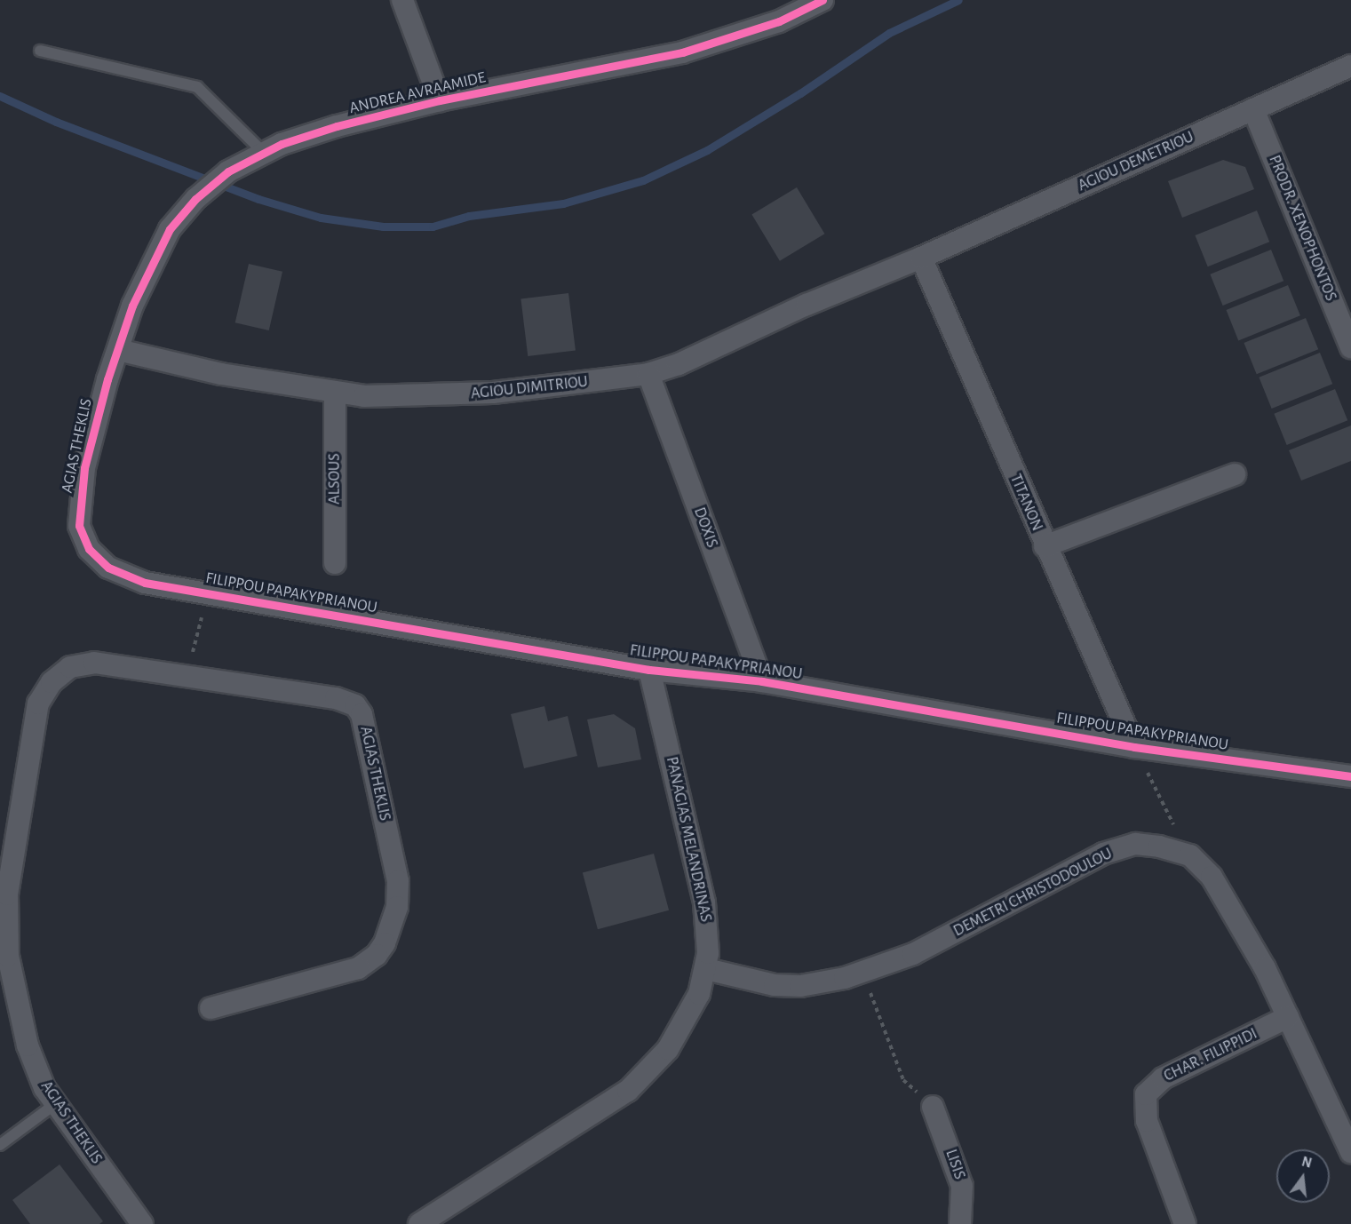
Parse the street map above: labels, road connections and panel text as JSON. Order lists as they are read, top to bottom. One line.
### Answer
{"streets":{"street":["ANDREA AVRAAMIDE","AGIOU DEMETRIOU","PRODR. XENOPHONTOS","AGIOU DIMITRIOU","AGIAS THEKLIS","ALSOUS","TITANON","DOXIS","FILIPPOU PAPAKYPRIANOU","PANAGIAS MELANDRINAS","DEMETRI CHRISTODOULOU","CHAR. FILIPPIDI","LISIS"]},"crossings":[["ANDREA AVRAAMIDE","AGIOU DIMITRIOU"],["ANDREA AVRAAMIDE","AGIAS THEKLIS"],["AGIOU DEMETRIOU","PRODR. XENOPHONTOS"],["AGIOU DEMETRIOU","AGIOU DIMITRIOU"],["AGIOU DEMETRIOU","TITANON"],["AGIOU DIMITRIOU","AGIAS THEKLIS"],["AGIOU DIMITRIOU","ALSOUS"],["AGIOU DIMITRIOU","TITANON"],["AGIOU DIMITRIOU","DOXIS"],["AGIAS THEKLIS","FILIPPOU PAPAKYPRIANOU"],["TITANON","FILIPPOU PAPAKYPRIANOU"],["DOXIS","FILIPPOU PAPAKYPRIANOU"],["FILIPPOU PAPAKYPRIANOU","PANAGIAS MELANDRINAS"],["PANAGIAS MELANDRINAS","DEMETRI CHRISTODOULOU"],["DEMETRI CHRISTODOULOU","CHAR. FILIPPIDI"]],"north":"top"}
